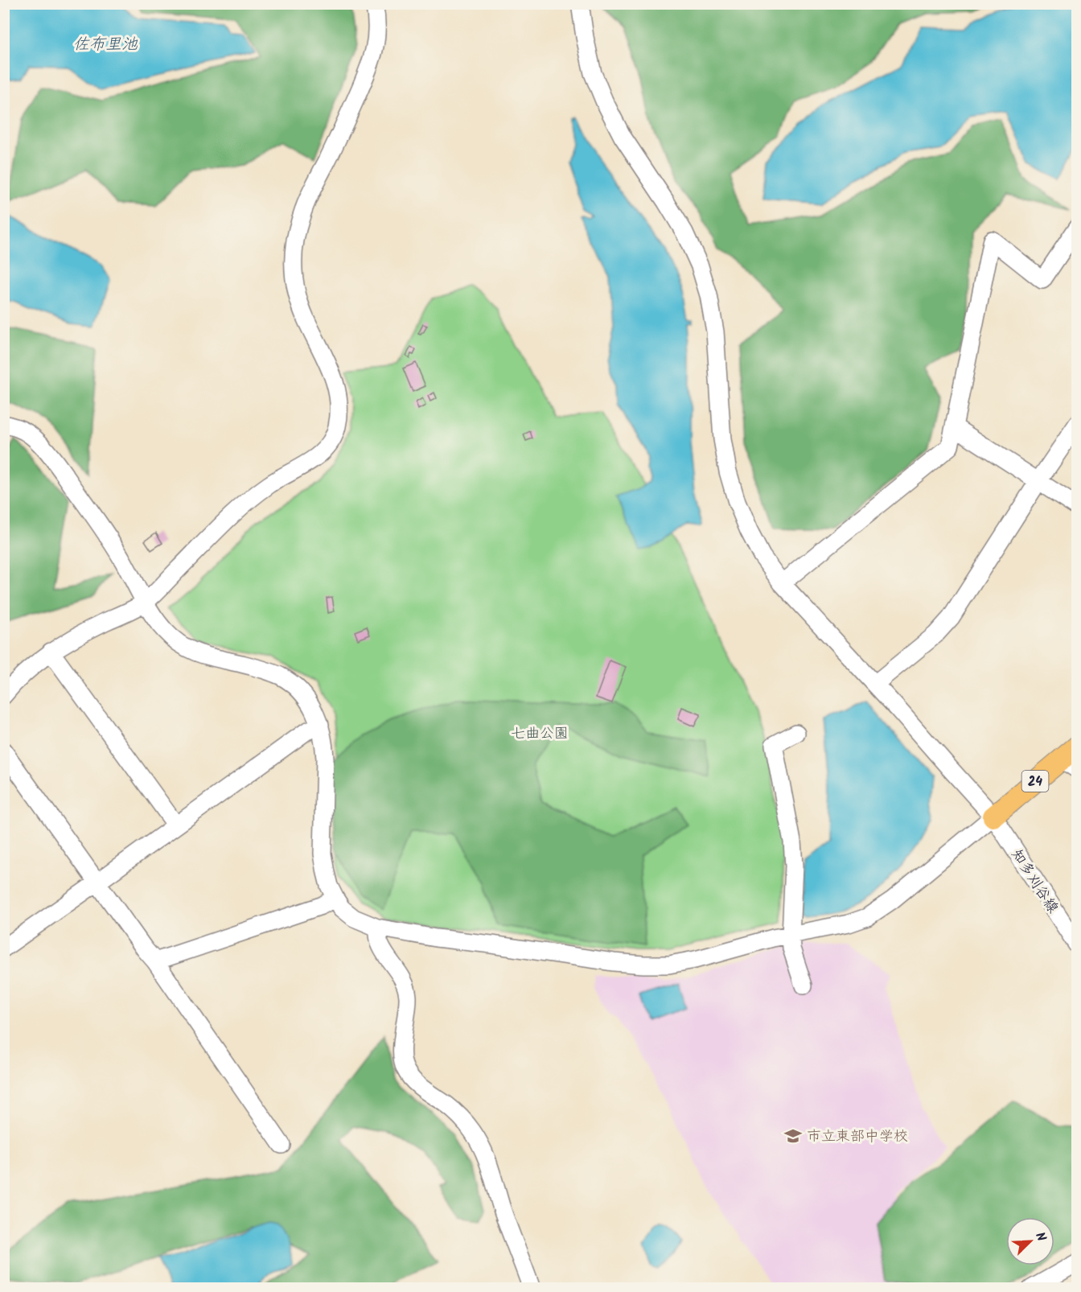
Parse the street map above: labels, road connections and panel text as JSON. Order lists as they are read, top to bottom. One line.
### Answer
{"streets":{"main road":["24"],"street":["知多刈谷線"]},"crossings":[["24","知多刈谷線"]],"water":["佐布里池"],"parks":["七曲公園"],"places":{"school or university":["市立東部中学校"]},"north":"top right"}
